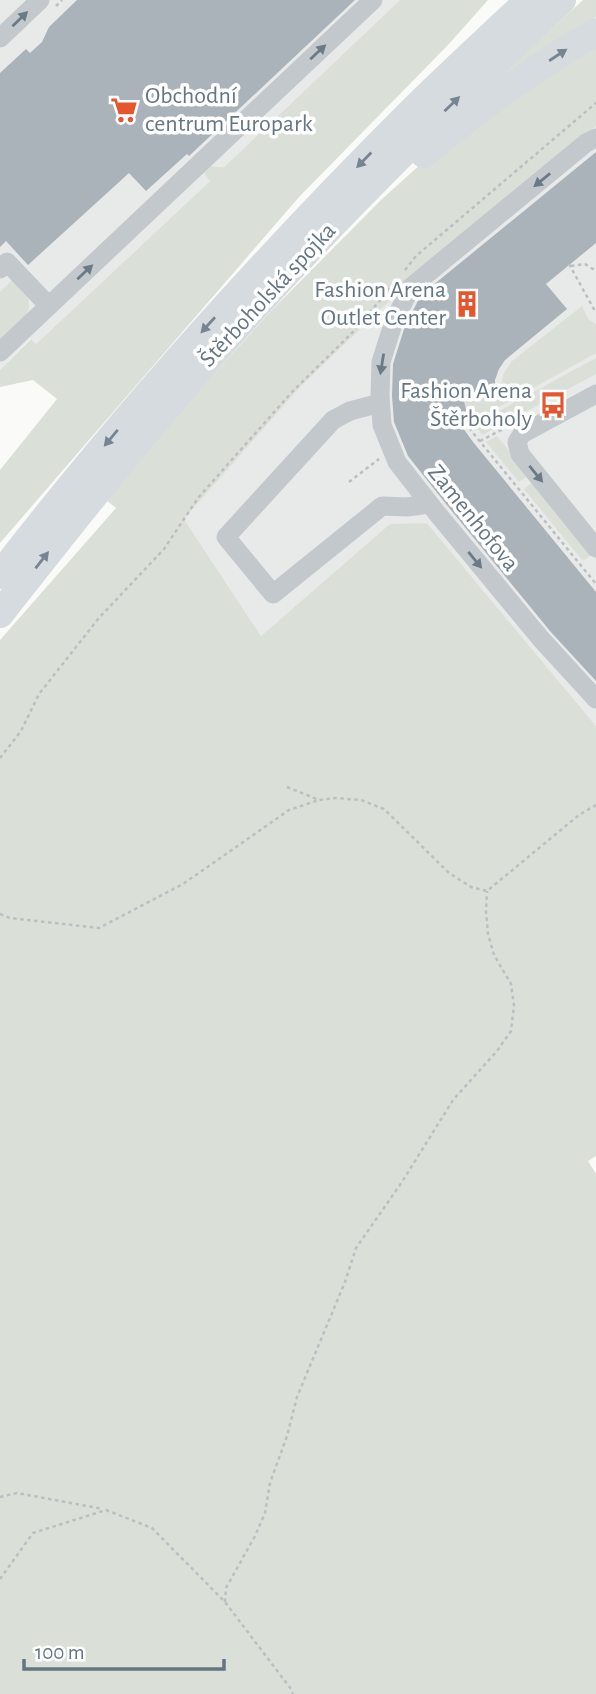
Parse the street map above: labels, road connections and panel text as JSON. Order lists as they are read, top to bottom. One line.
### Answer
{"streets":{"highway":["Štěrboholská spojka"],"lane":["Zamenhofova"]},"places":{"supermarket":["Obchodní centrum Europark"],"building":["Fashion Arena Outlet Center"],"bus stop":["Fashion Arena Štěrboholy"]},"scale_bar":"100 m"}
